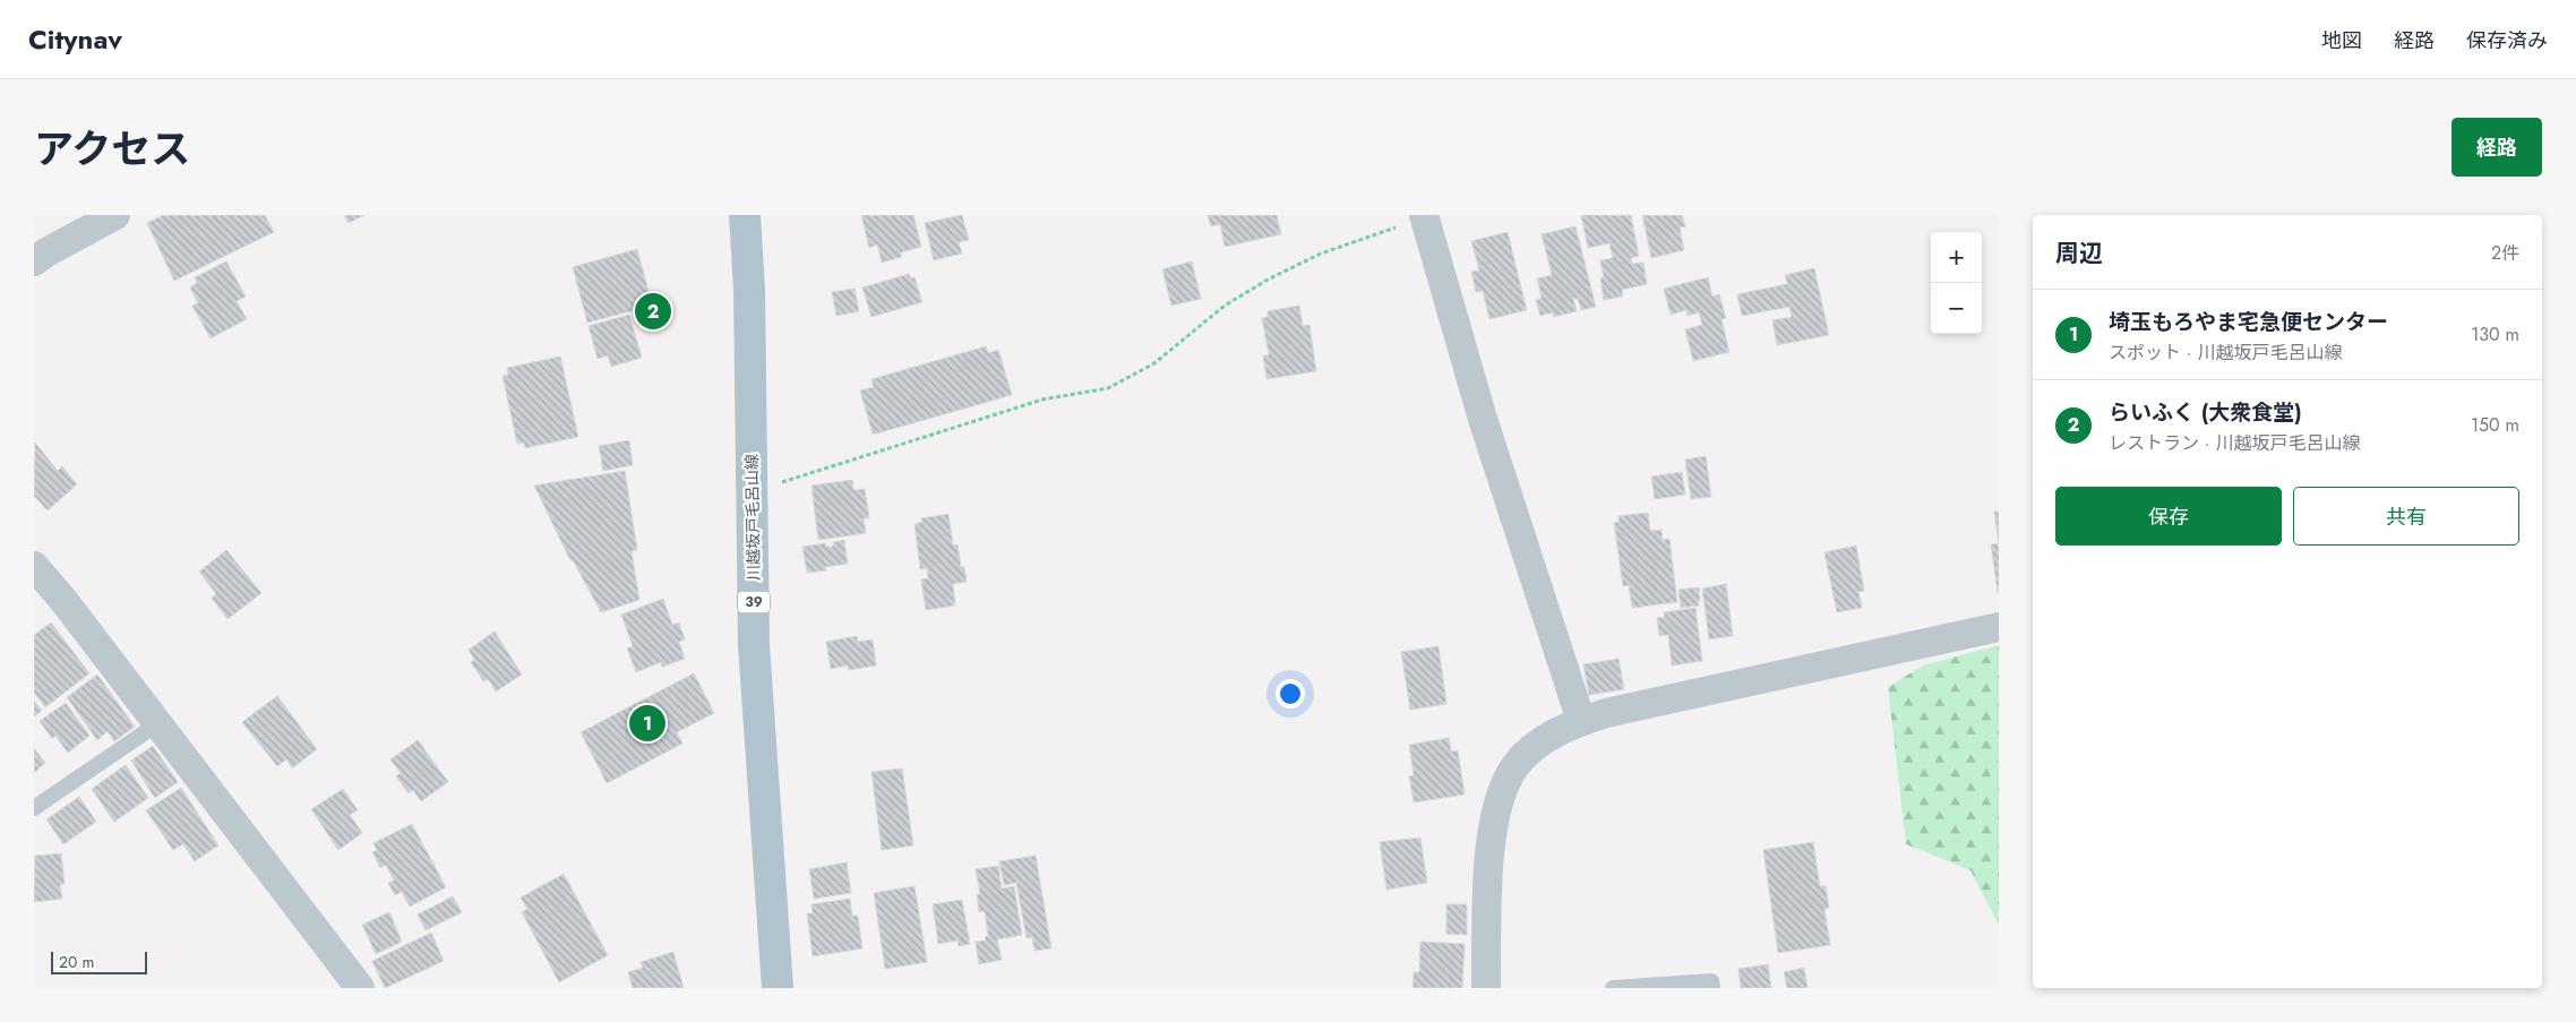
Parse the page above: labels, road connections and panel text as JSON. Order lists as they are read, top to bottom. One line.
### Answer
{"streets":{"main road":["川越坂戸毛呂山線","39"]},"scale_bar":"20 m","page":{"header":"Citynav","nav":["地図","経路","保存済み"],"title":"アクセス","buttons":["経路",["保存","共有"]],"heading":["周辺","2件"],"map_buttons":["+","−"],"list":[{"mark":"1","name":"埼玉もろやま宅急便センター","note":"スポット · 川越坂戸毛呂山線","value":"130 m"},{"mark":"2","name":"らいふく (大衆食堂)","note":"レストラン · 川越坂戸毛呂山線","value":"150 m"}],"pins":["2","1"],"scale":"20 m"}}
